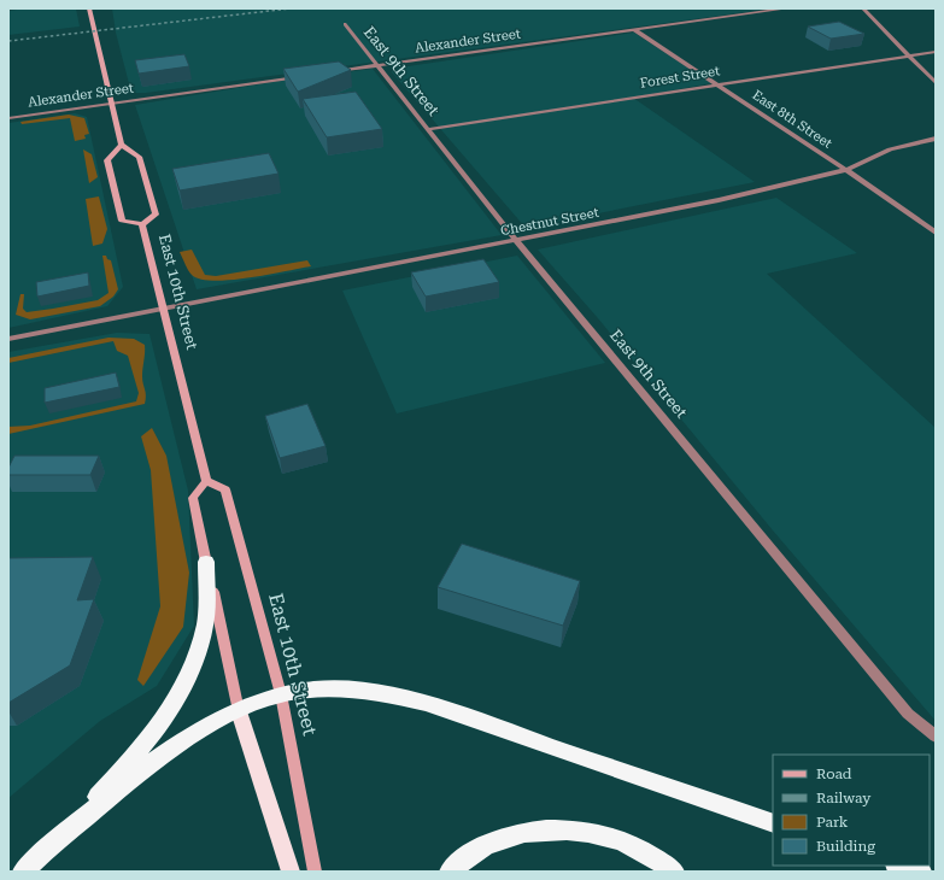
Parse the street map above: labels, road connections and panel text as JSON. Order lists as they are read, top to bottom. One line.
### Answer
{"streets":{"main road":["East 10th Street"],"street":["Alexander Street","East 9th Street","Forest Street","East 8th Street","Chestnut Street"]},"crossings":[["Alexander Street","East 9th Street"],["Alexander Street","East 8th Street"],["East 9th Street","Forest Street"],["East 9th Street","Chestnut Street"],["Forest Street","East 8th Street"],["East 8th Street","Chestnut Street"],["Chestnut Street","East 10th Street"]],"legend":["Road","Railway","Park","Building"]}
